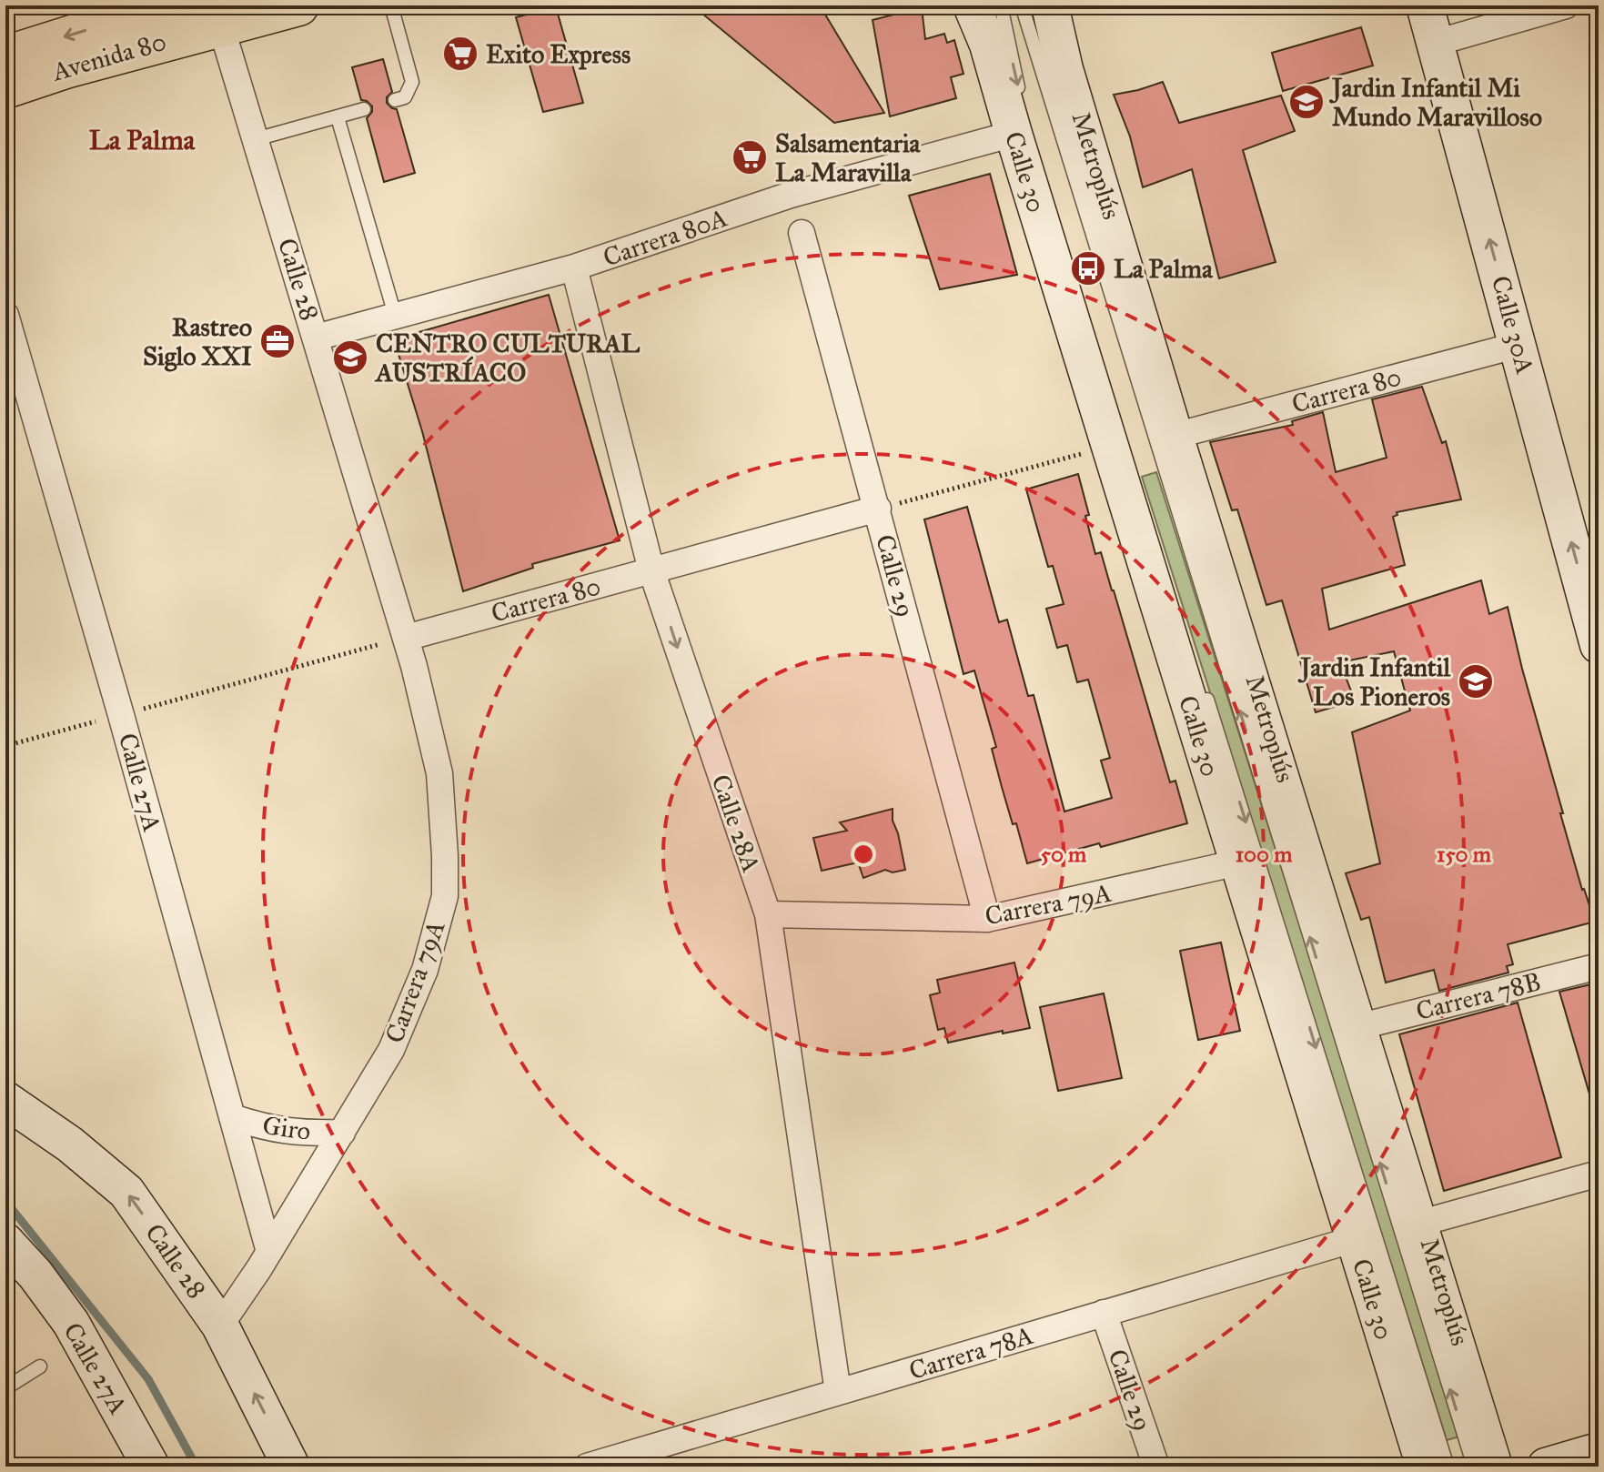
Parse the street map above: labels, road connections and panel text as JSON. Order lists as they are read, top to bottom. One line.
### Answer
{"streets":{"main road":["Avenida 80","Calle 30","Calle 28","Calle 30A","Calle 27A"],"street":["Carrera 80A","Carrera 80","Calle 29","Calle 28A","Carrera 79A","Carrera 78B","Giro","Carrera 78A"],"lane":["Metroplús"]},"crossings":[["Avenida 80","Calle 28"],["Calle 30","Carrera 80A"],["Calle 30","Carrera 79A"],["Calle 30","Carrera 78A"],["Carrera 80A","Calle 28"],["Carrera 80A","Calle 28A"],["Calle 28","Carrera 80"],["Calle 28","Carrera 79A"],["Calle 30A","Carrera 80"],["Carrera 80","Calle 29"],["Carrera 80","Calle 28A"],["Carrera 80","Carrera 79A"],["Calle 29","Carrera 79A"],["Calle 29","Carrera 78A"],["Calle 27A","Carrera 79A"],["Calle 27A","Giro"],["Calle 28A","Carrera 79A"],["Calle 28A","Carrera 78A"],["Carrera 79A","Giro"]],"one_way":["Calle 28","Calle 30A"],"districts":["La Palma"],"places":{"supermarket":["Exito Express","Salsamentaria La Maravilla"],"school or university":["Jardin Infantil Mi Mundo Maravilloso","CENTRO CULTURAL AUSTRÍACO","Jardin Infantil Los Pioneros"],"bus stop":["La Palma"],"office":["Rastreo Siglo XXI"]},"rings":["50 m","100 m","150 m"]}
